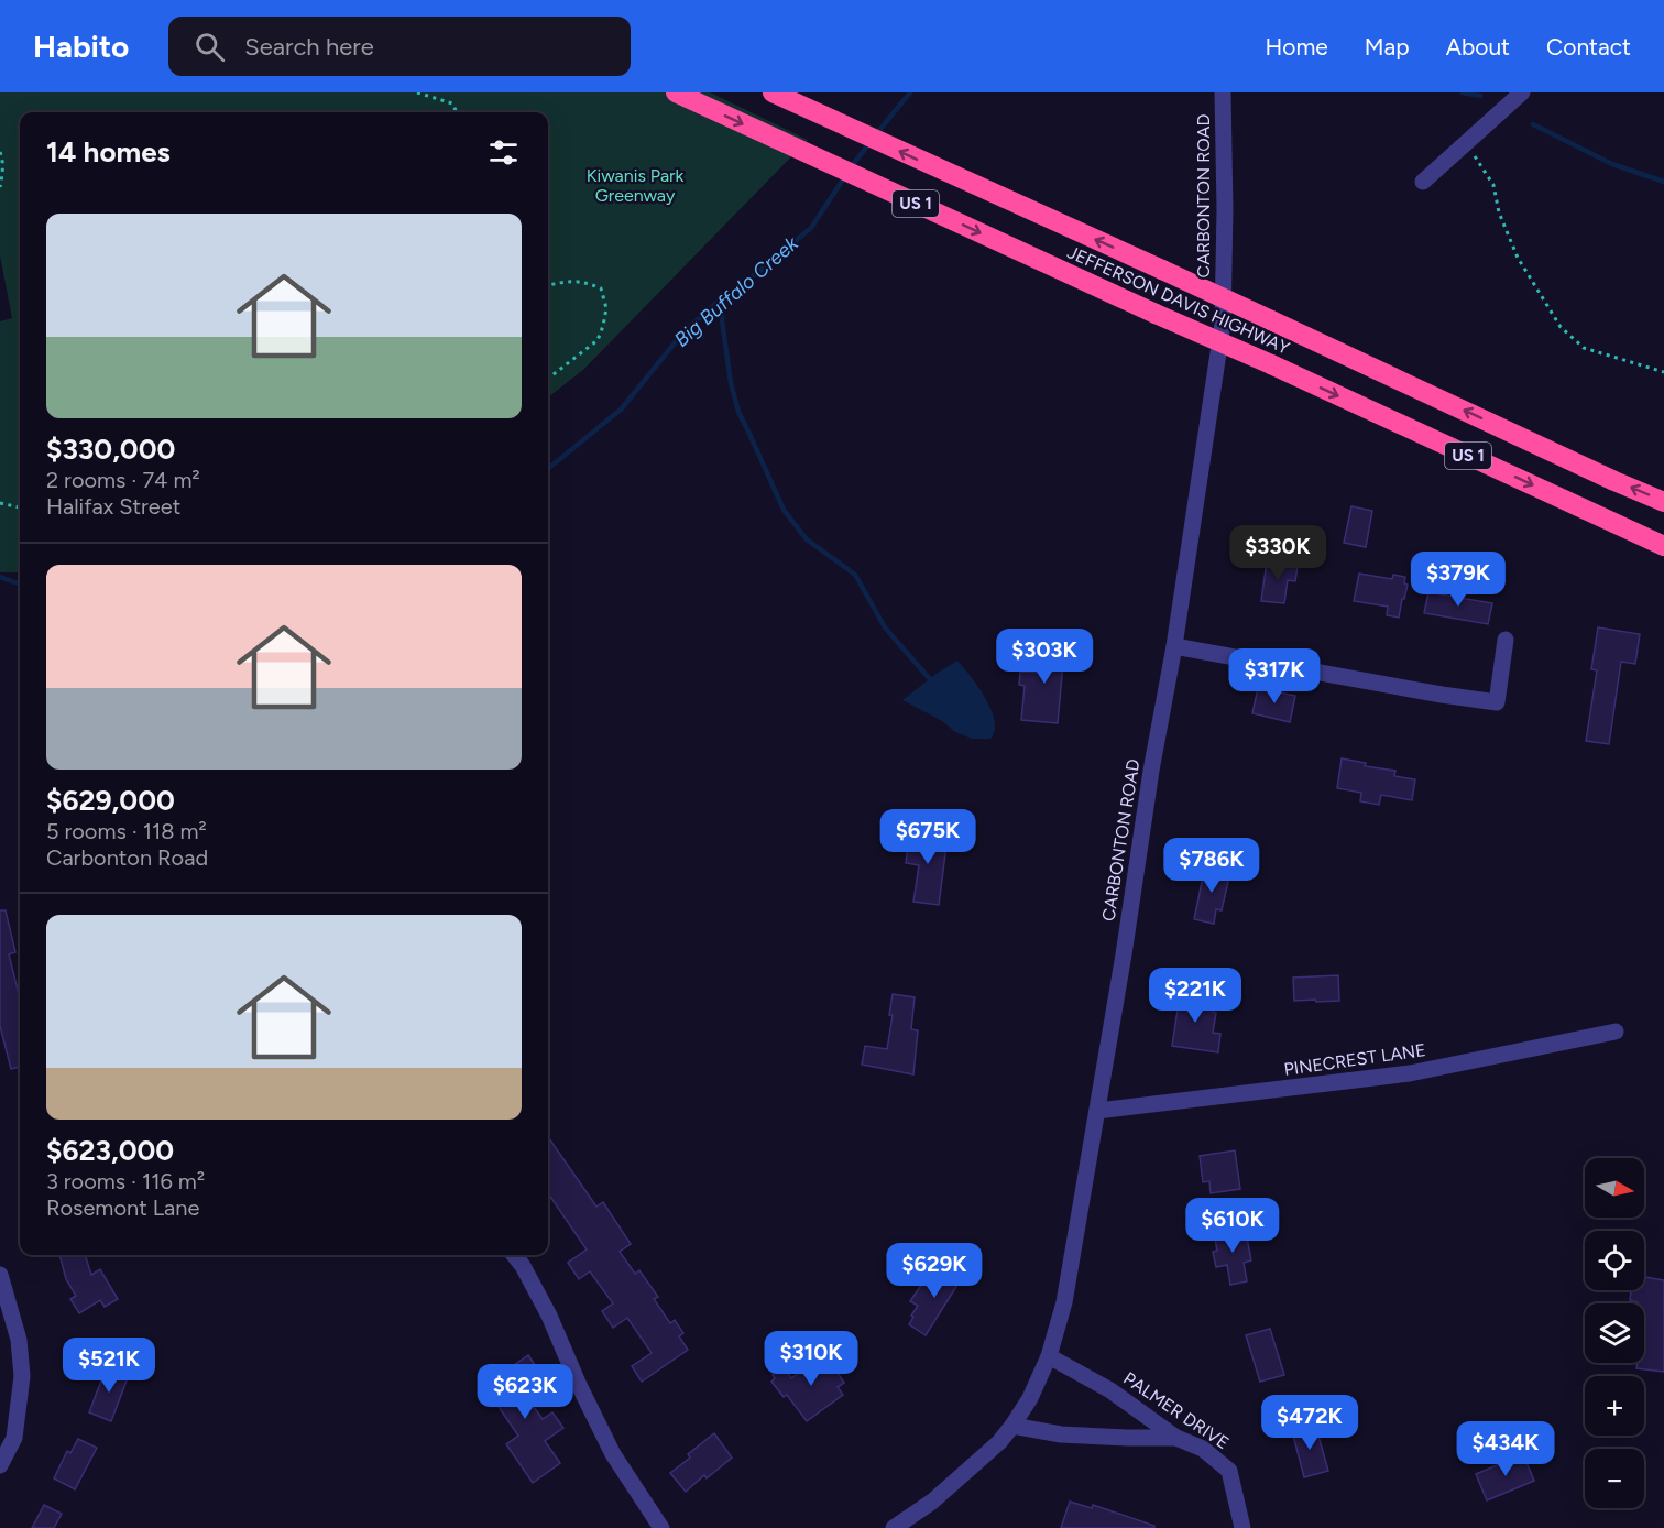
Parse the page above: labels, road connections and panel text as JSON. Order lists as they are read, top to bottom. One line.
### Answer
{"streets":{"highway":["US 1","JEFFERSON DAVIS HIGHWAY"],"street":["CARBONTON ROAD","PINECREST LANE","PALMER DRIVE"]},"crossings":[["CARBONTON ROAD","PINECREST LANE"],["CARBONTON ROAD","PALMER DRIVE"]],"water":["Big Buffalo Creek"],"parks":["Kiwanis Park Greenway"],"north":"right","page":{"header":"Habito","search":"Search here","nav":["Home","Map","About","Contact"],"heading":"14 homes","list":[{"name":"$330,000","note":"2 rooms · 74 m² · Halifax Street"},{"name":"$629,000","note":"5 rooms · 118 m² · Carbonton Road"},{"name":"$623,000","note":"3 rooms · 116 m² · Rosemont Lane"}],"price":["$330K","$379K","$303K","$317K","$675K","$786K","$221K","$610K","$629K","$310K","$521K","$623K","$472K","$434K"],"map_buttons":["+","−"]}}
